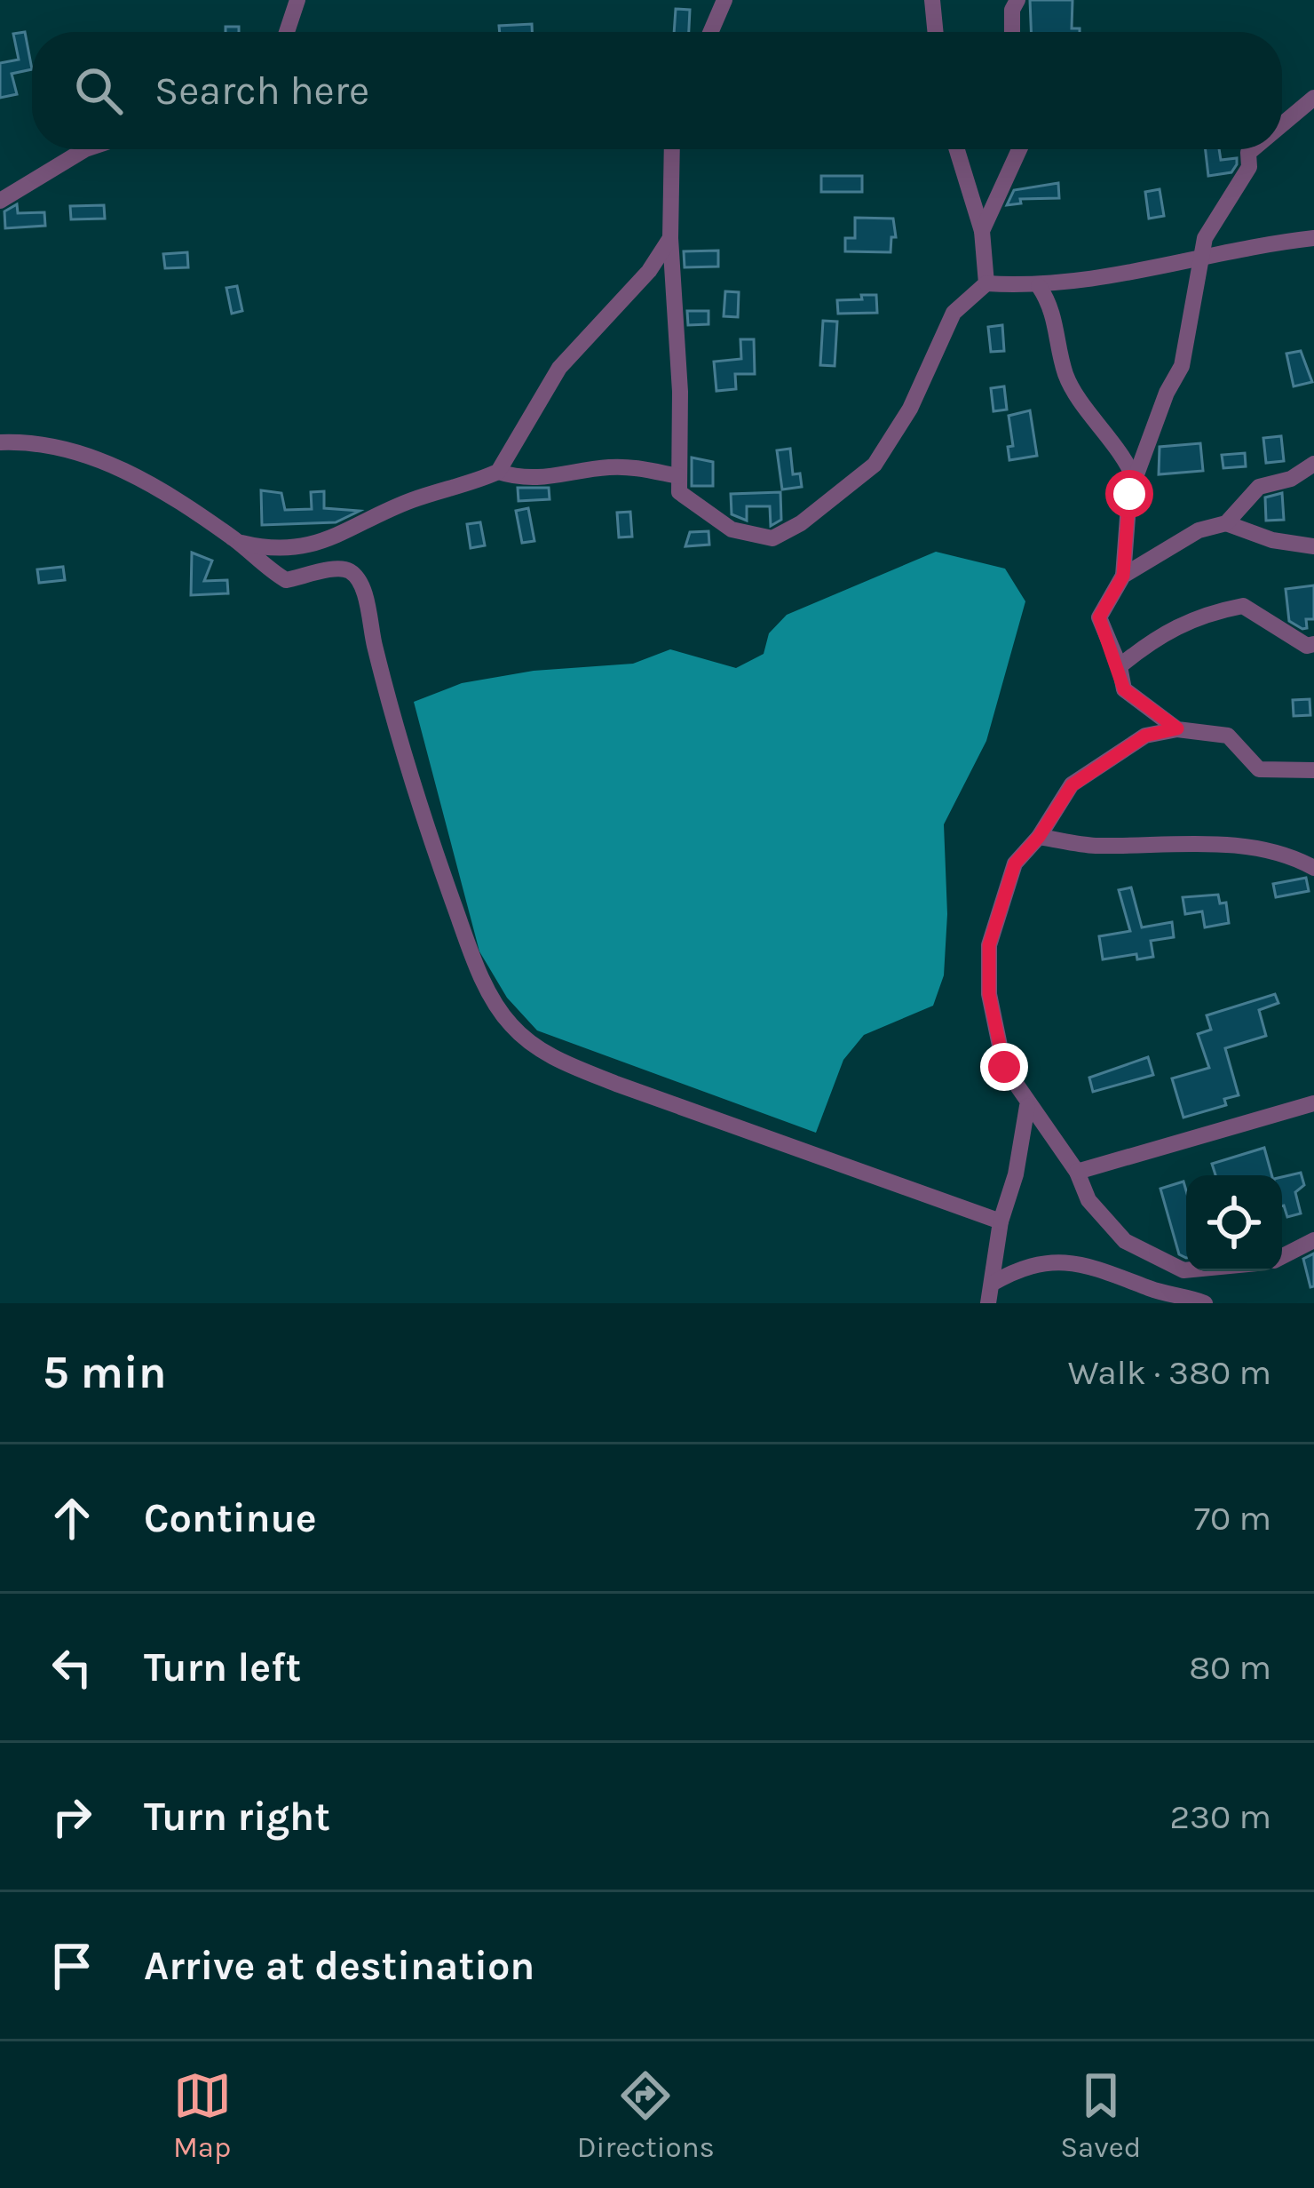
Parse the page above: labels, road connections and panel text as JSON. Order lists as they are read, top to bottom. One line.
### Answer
{"page":{"search":"Search here","heading":["5 min","Walk · 380 m"],"list":[["Continue","70 m"],["Turn left","80 m"],["Turn right","230 m"],"Arrive at destination"],"nav":["Map","Directions","Saved"]}}
